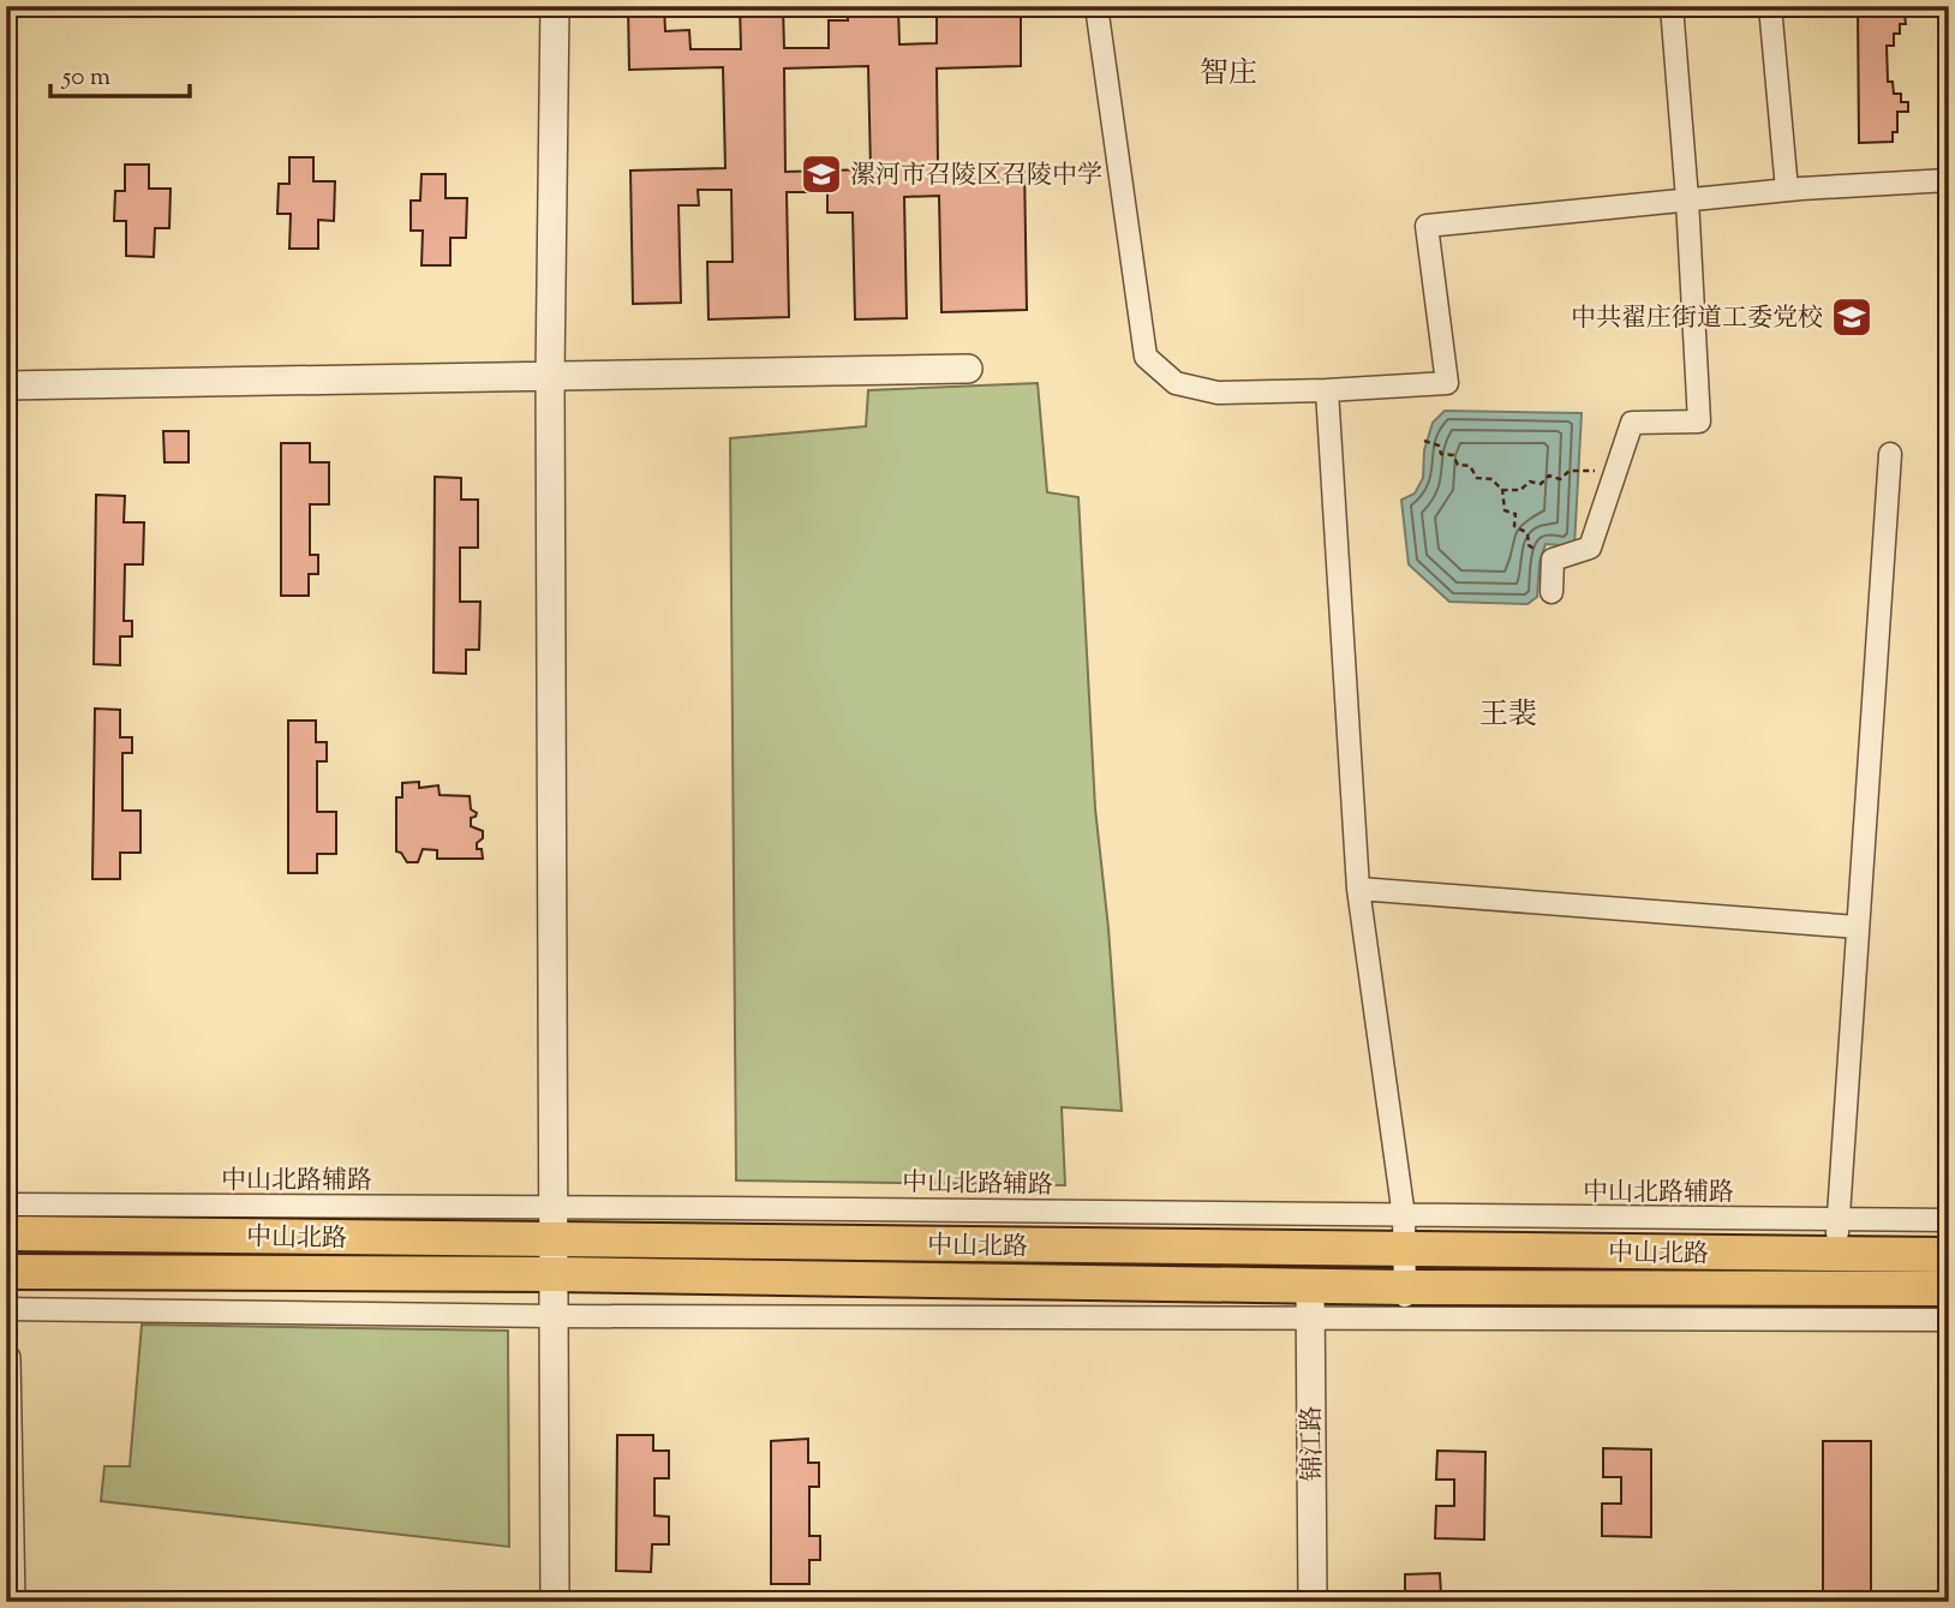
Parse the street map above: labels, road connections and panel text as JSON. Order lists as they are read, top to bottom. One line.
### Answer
{"streets":{"main road":["中山北路"],"street":["中山北路辅路","锦江路"]},"crossings":[["中山北路辅路","中山北路"],["中山北路","锦江路"]],"districts":["智庄","王裴"],"places":{"school or university":["漯河市召陵区召陵中学","中共翟庄街道工委党校"]},"scale_bar":"50 m"}
